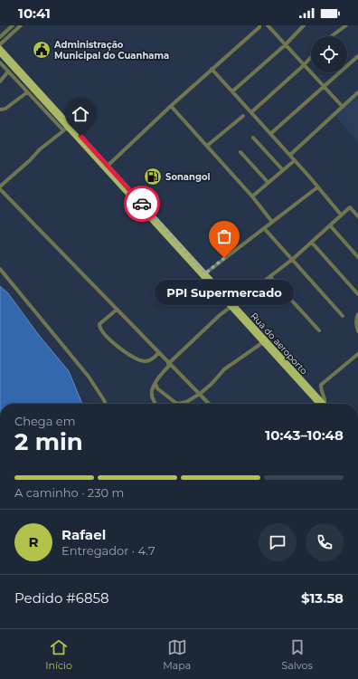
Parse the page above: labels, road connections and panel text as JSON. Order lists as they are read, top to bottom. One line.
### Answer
{"streets":{"main road":["Rua do aeroporto"]},"places":{"public building":["Administração Municipal do Cuanhama"],"fuel station":["Sonangol"],"other":["PPI Supermercado"]},"page":{"status":"10:41","bubble":"PPI Supermercado","heading":["2 min","Chega em","10:43–10:48"],"panel":["Rafael","Entregador · 4.7","Pedido #6858","$13.58"],"bar":"A caminho · 230 m","round":"R","tabs":["Início","Mapa","Salvos"]}}
